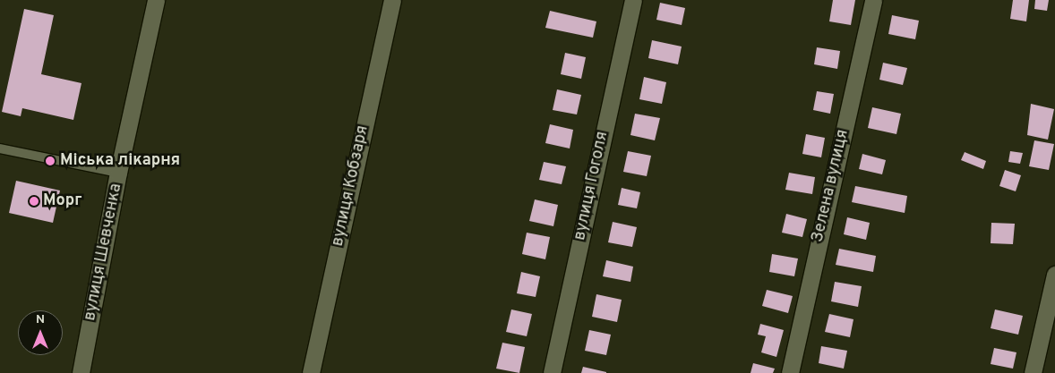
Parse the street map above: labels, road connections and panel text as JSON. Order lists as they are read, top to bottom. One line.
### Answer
{"streets":{"street":["вулиця Кобзаря","вулиця Гоголя","Зелена вулиця","вулиця Шевченка"]},"places":["Міська лікарня","Морг"],"north":"top"}
